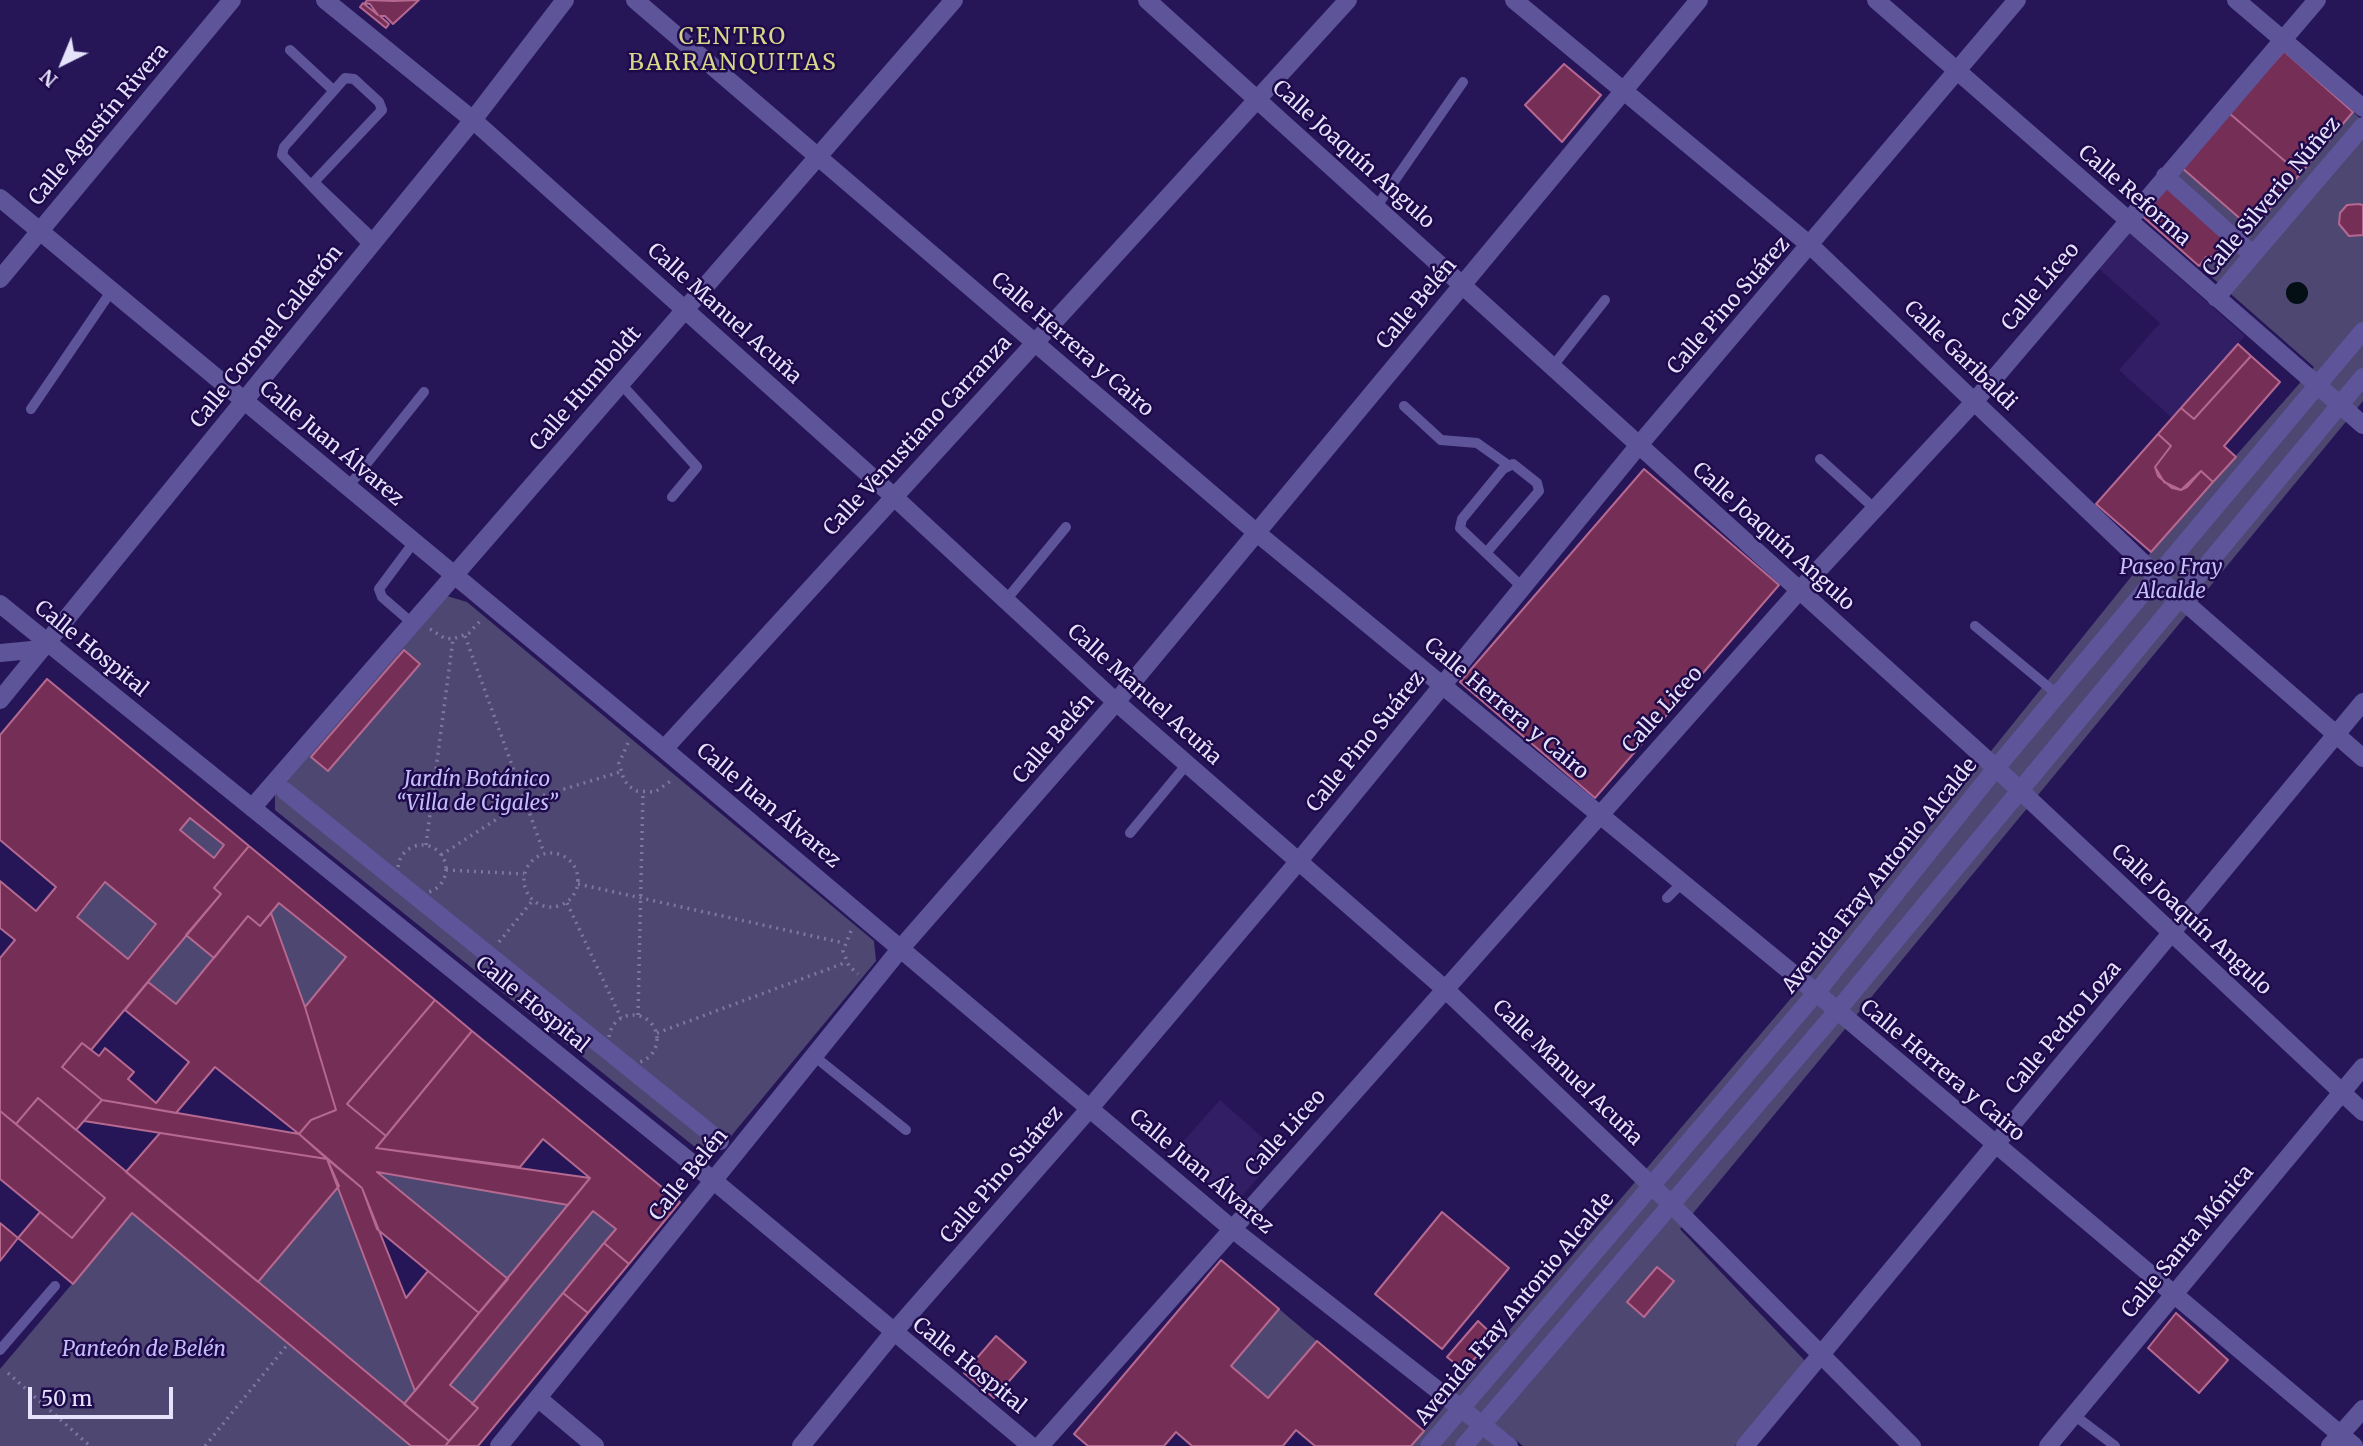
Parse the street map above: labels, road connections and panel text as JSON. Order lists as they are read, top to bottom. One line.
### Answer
{"streets":{"street":["Calle Agustín Rivera","Calle Joaquín Angulo","Calle Reforma","Calle Silverio Núñez","Calle Liceo","Calle Belén","Calle Pino Suárez","Calle Manuel Acuña","Calle Coronel Calderón","Calle Herrera y Cairo","Calle Garibaldi","Calle Humboldt","Calle Venustiano Carranza","Calle Juan Álvarez","Calle Hospital","Avenida Fray Antonio Alcalde","Calle Pedro Loza","Calle Santa Mónica"]},"crossings":[["Calle Agustín Rivera","Calle Juan Álvarez"],["Calle Joaquín Angulo","Calle Liceo"],["Calle Joaquín Angulo","Calle Belén"],["Calle Joaquín Angulo","Calle Pino Suárez"],["Calle Joaquín Angulo","Calle Venustiano Carranza"],["Calle Joaquín Angulo","Avenida Fray Antonio Alcalde"],["Calle Joaquín Angulo","Calle Pedro Loza"],["Calle Joaquín Angulo","Calle Santa Mónica"],["Calle Reforma","Calle Silverio Núñez"],["Calle Reforma","Calle Liceo"],["Calle Reforma","Calle Pino Suárez"],["Calle Reforma","Avenida Fray Antonio Alcalde"],["Calle Liceo","Calle Manuel Acuña"],["Calle Liceo","Calle Herrera y Cairo"],["Calle Liceo","Calle Garibaldi"],["Calle Liceo","Calle Juan Álvarez"],["Calle Belén","Calle Manuel Acuña"],["Calle Belén","Calle Herrera y Cairo"],["Calle Belén","Calle Garibaldi"],["Calle Belén","Calle Juan Álvarez"],["Calle Belén","Calle Hospital"],["Calle Pino Suárez","Calle Manuel Acuña"],["Calle Pino Suárez","Calle Herrera y Cairo"],["Calle Pino Suárez","Calle Garibaldi"],["Calle Pino Suárez","Calle Juan Álvarez"],["Calle Pino Suárez","Calle Hospital"],["Calle Manuel Acuña","Calle Coronel Calderón"],["Calle Manuel Acuña","Calle Humboldt"],["Calle Manuel Acuña","Calle Venustiano Carranza"],["Calle Manuel Acuña","Avenida Fray Antonio Alcalde"],["Calle Manuel Acuña","Calle Pedro Loza"],["Calle Coronel Calderón","Calle Juan Álvarez"],["Calle Coronel Calderón","Calle Hospital"],["Calle Herrera y Cairo","Calle Humboldt"],["Calle Herrera y Cairo","Calle Venustiano Carranza"],["Calle Herrera y Cairo","Avenida Fray Antonio Alcalde"],["Calle Herrera y Cairo","Calle Pedro Loza"],["Calle Herrera y Cairo","Calle Santa Mónica"],["Calle Garibaldi","Avenida Fray Antonio Alcalde"],["Calle Garibaldi","Calle Pedro Loza"],["Calle Humboldt","Calle Juan Álvarez"],["Calle Humboldt","Calle Hospital"],["Calle Venustiano Carranza","Calle Juan Álvarez"],["Calle Juan Álvarez","Avenida Fray Antonio Alcalde"]],"districts":["CENTRO BARRANQUITAS"],"parks":["Paseo Fray Alcalde","Jardín Botánico “Villa de Cigales”","Panteón de Belén"],"scale_bar":"50 m","north":"bottom left"}
